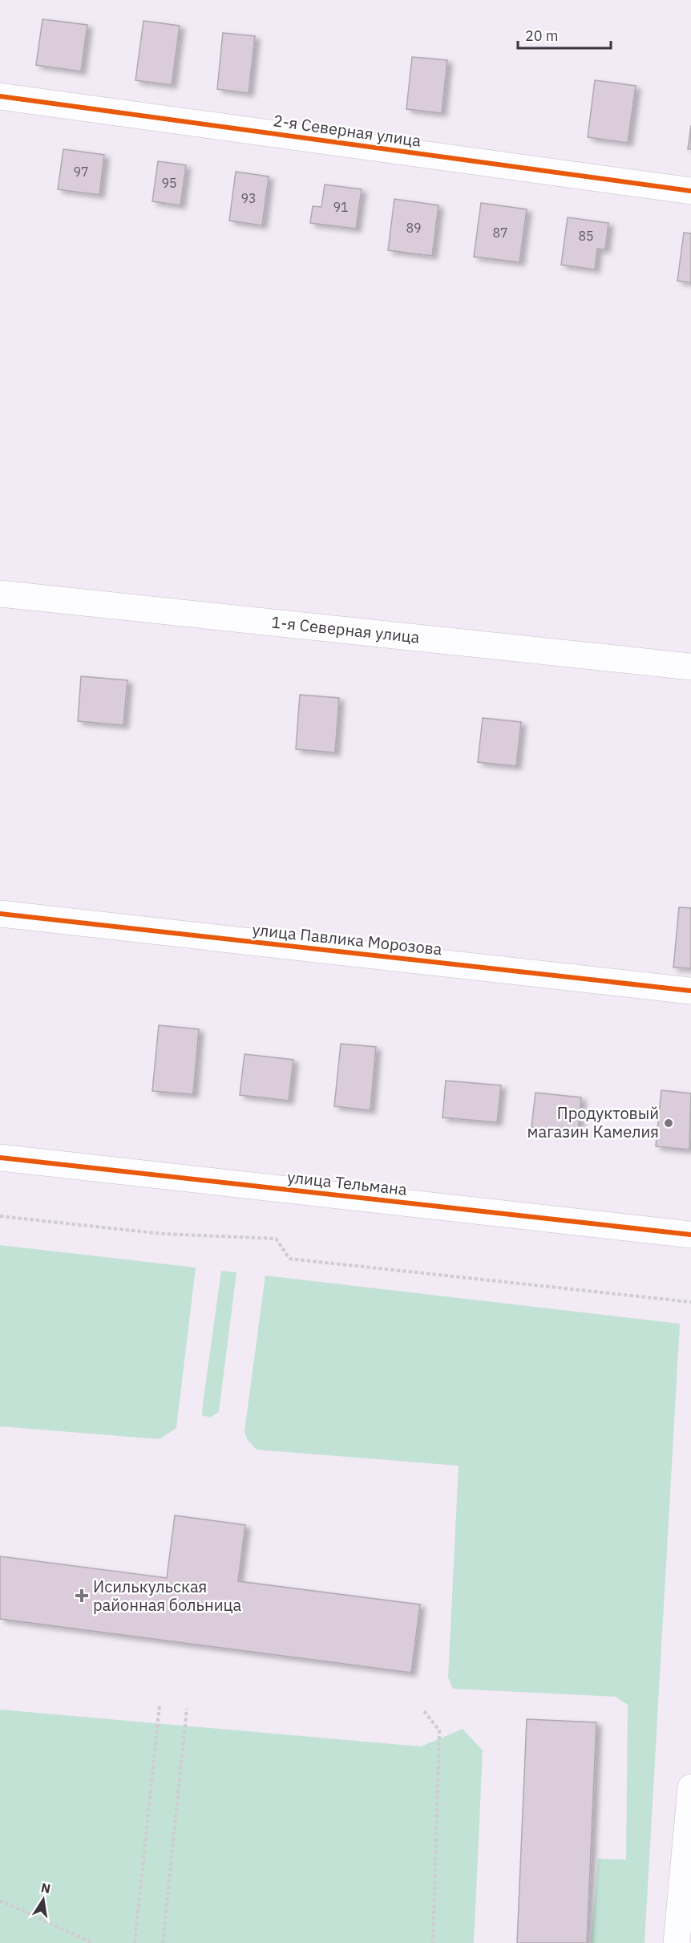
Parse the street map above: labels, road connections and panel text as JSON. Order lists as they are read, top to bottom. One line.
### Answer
{"streets":{"street":["2-я Северная улица","1-я Северная улица","улица Павлика Морозова","улица Тельмана"]},"places":{"other":["Продуктовый магазин Камелия"],"health":["Исилькульская районная больница"]},"house_numbers":["97","95","93","91","89","87","85"],"scale_bar":"20 m","north":"top"}
